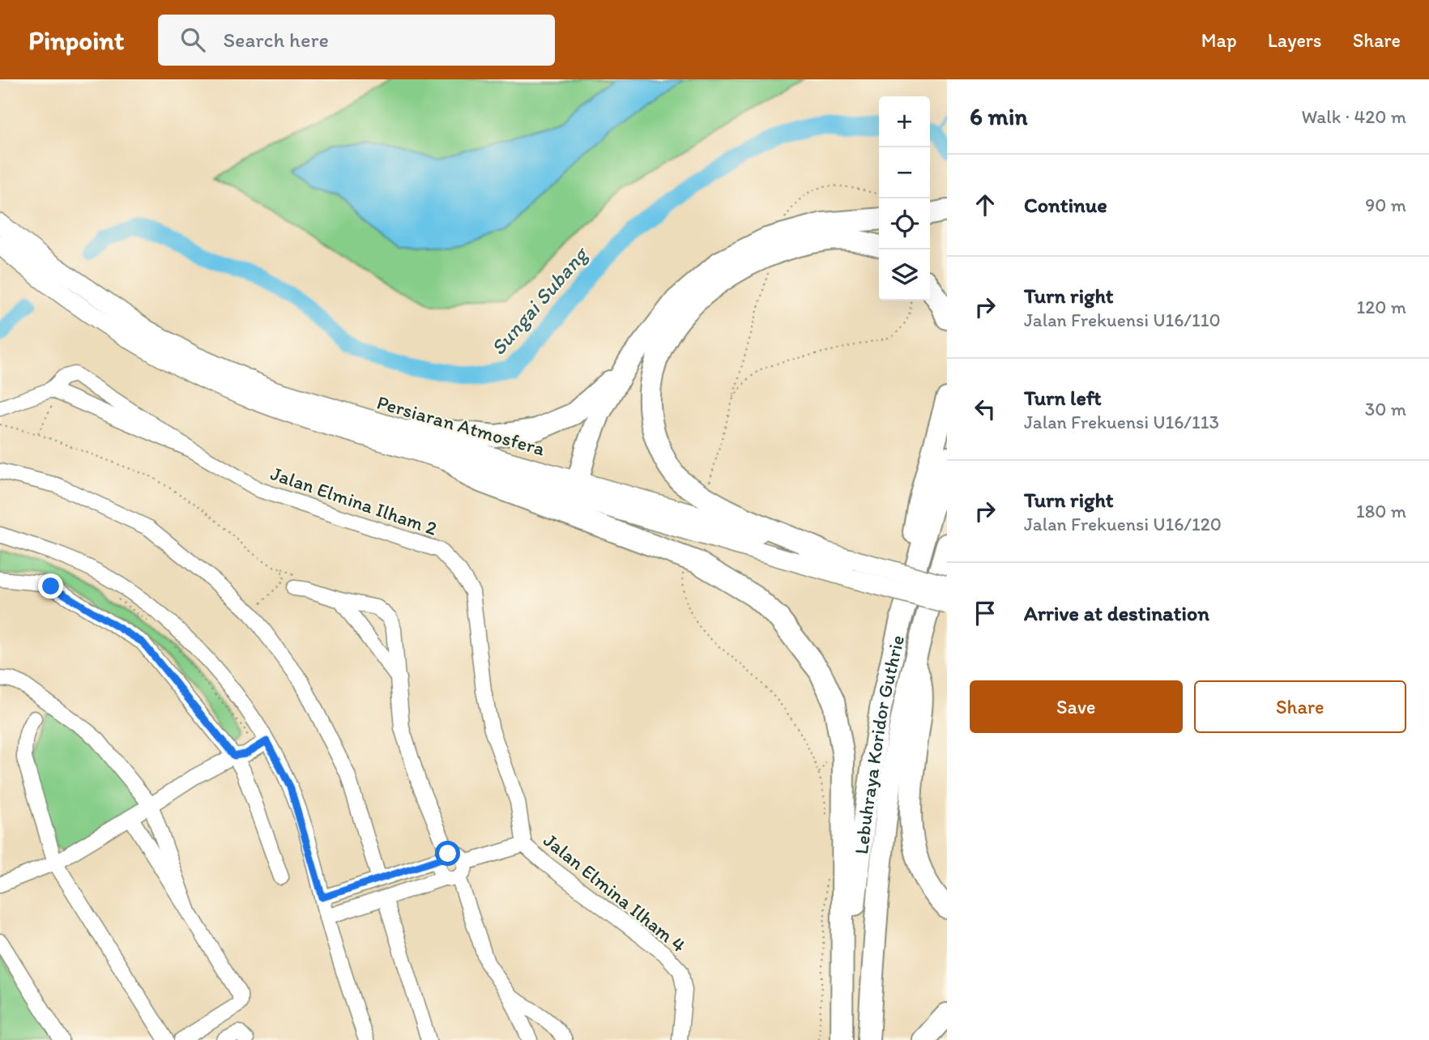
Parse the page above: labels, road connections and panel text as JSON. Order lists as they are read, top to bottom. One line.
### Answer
{"streets":{"highway":["Lebuhraya Koridor Guthrie"],"main road":["Persiaran Atmosfera"],"street":["Jalan Elmina Ilham 2","Jalan Elmina Ilham 4"]},"crossings":[["Jalan Elmina Ilham 2","Jalan Elmina Ilham 4"]],"water":["Sungai Subang"],"page":{"header":"Pinpoint","search":"Search here","nav":["Map","Layers","Share"],"heading":["6 min","Walk · 420 m"],"map_buttons":["+","−"],"list":[["Continue","90 m"],["Turn right","Jalan Frekuensi U16/110","120 m"],["Turn left","Jalan Frekuensi U16/113","30 m"],["Turn right","Jalan Frekuensi U16/120","180 m"],"Arrive at destination"],"buttons":["Save","Share"]}}
